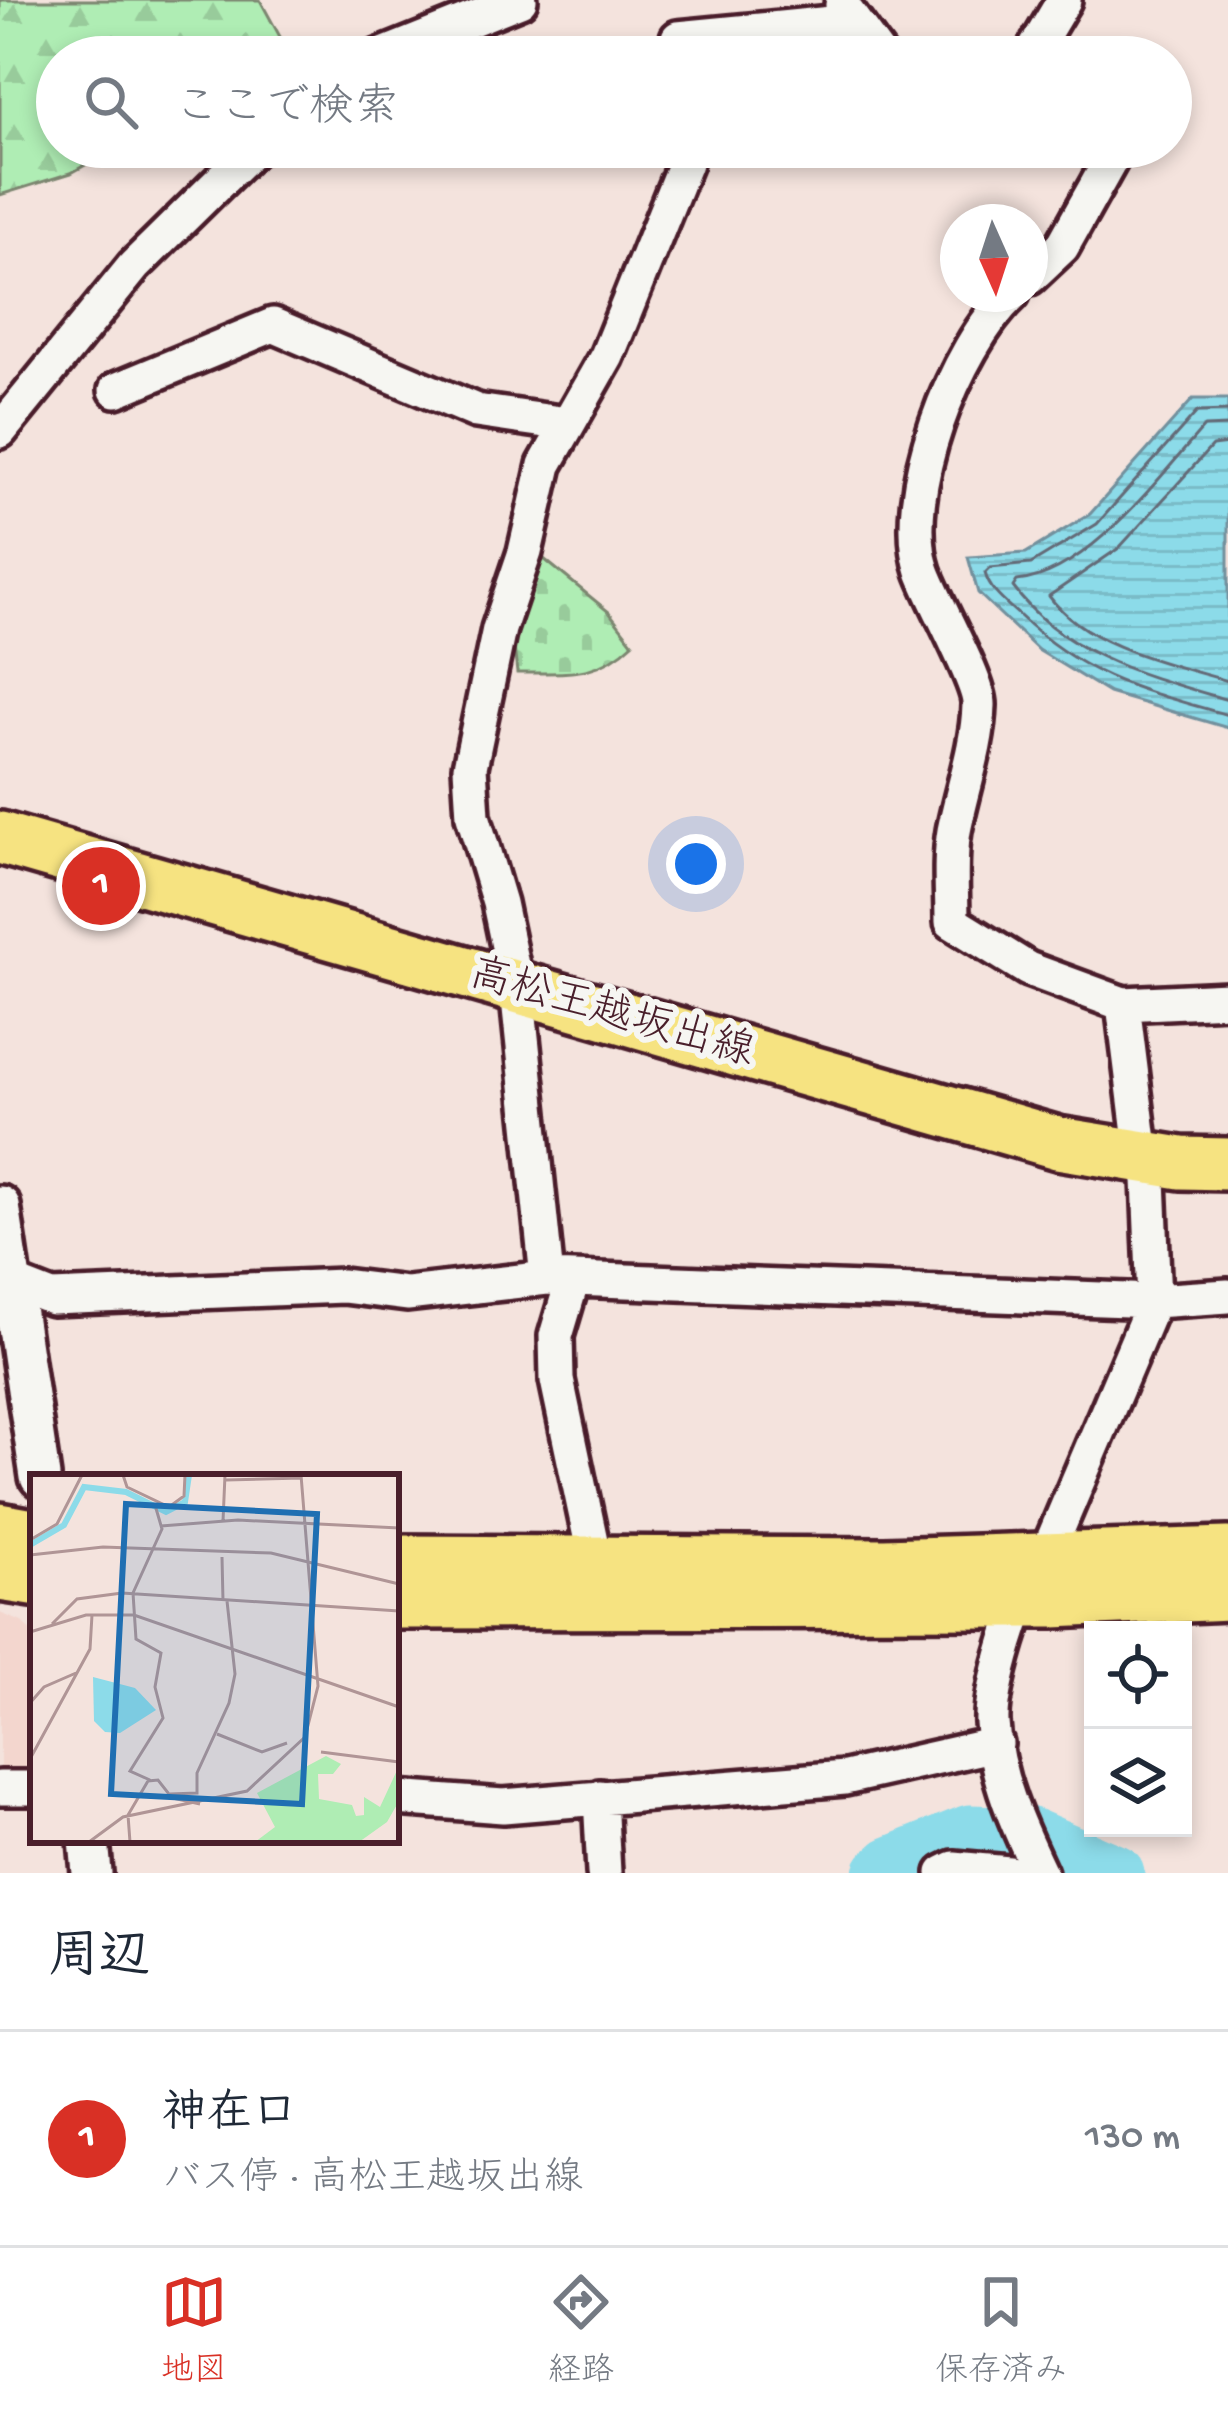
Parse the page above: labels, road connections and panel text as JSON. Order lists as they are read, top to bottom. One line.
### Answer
{"streets":{"main road":["高松王越坂出線"]},"north":"bottom","page":{"search":"ここで検索","pins":"1","heading":"周辺","list":[{"mark":"1","name":"神在口","note":"バス停 · 高松王越坂出線","value":"130 m"}],"nav":["地図","経路","保存済み"]}}
